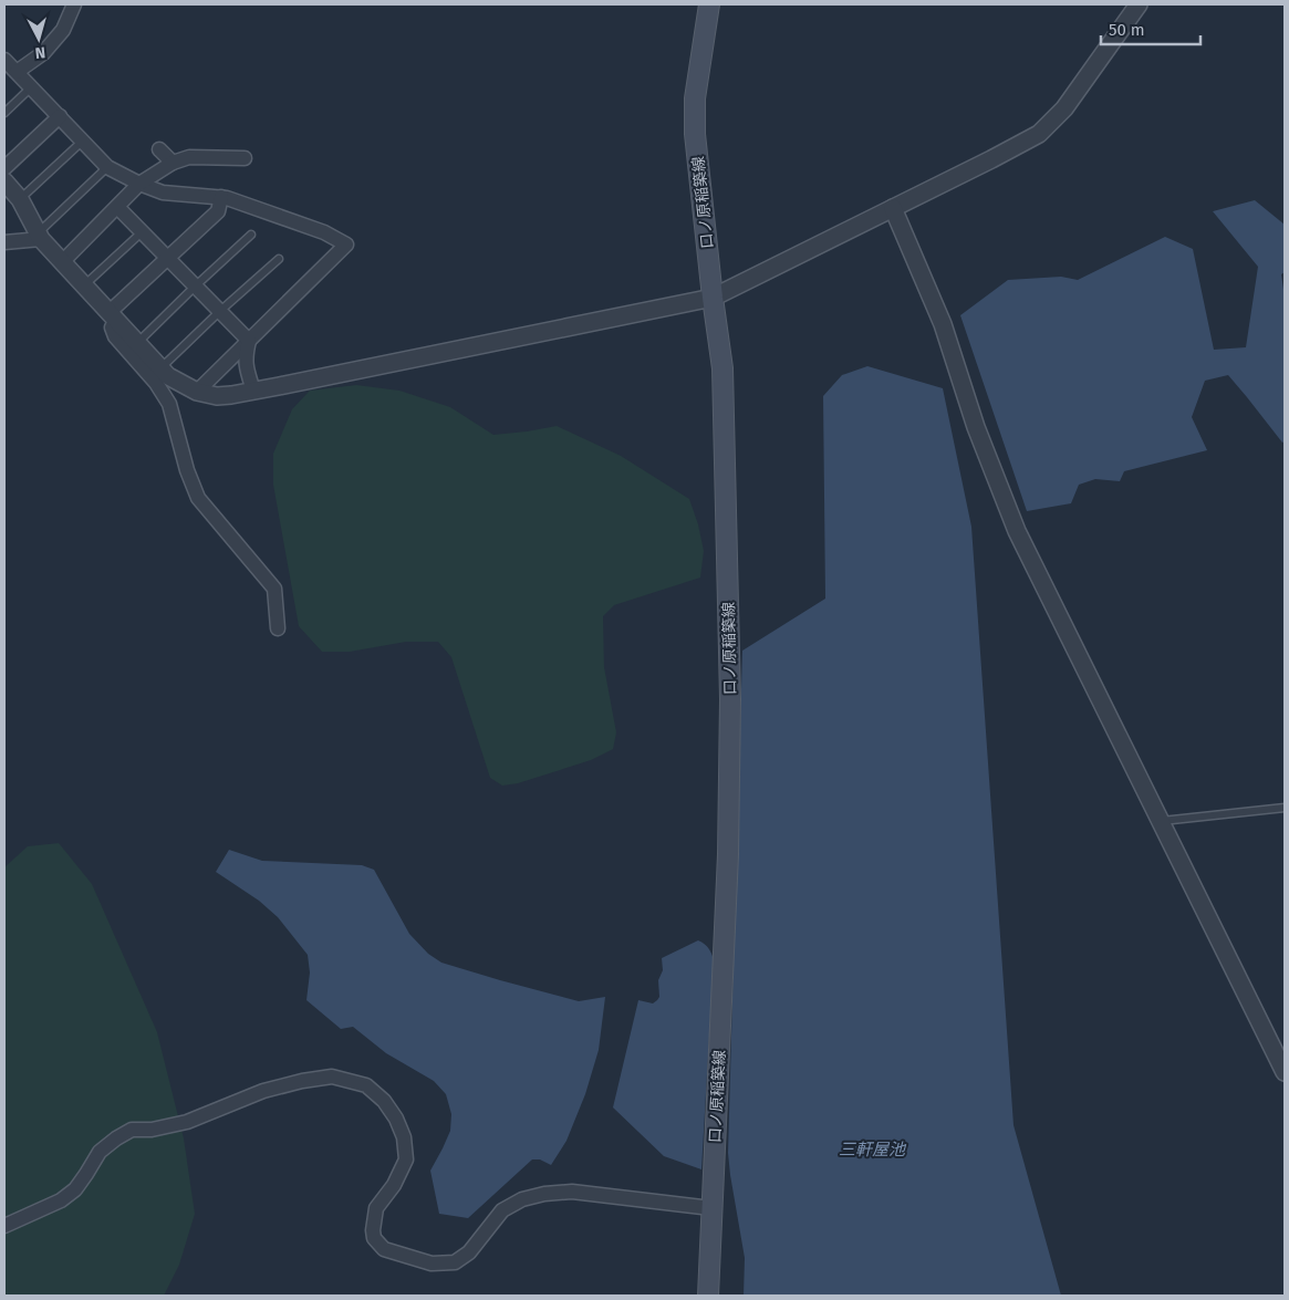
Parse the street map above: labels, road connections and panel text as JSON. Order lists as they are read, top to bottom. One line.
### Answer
{"streets":{"main road":["口ノ原稲築線"]},"water":["三軒屋池"],"scale_bar":"50 m","north":"bottom"}
